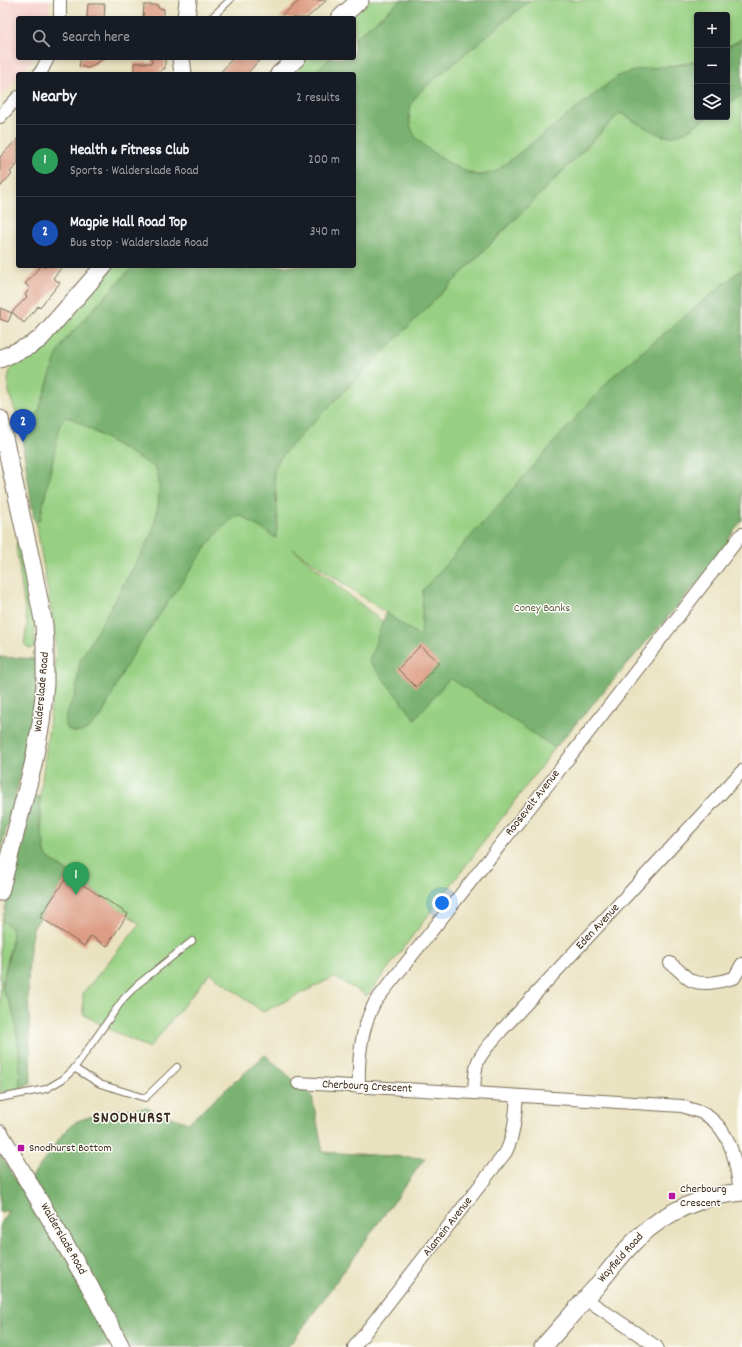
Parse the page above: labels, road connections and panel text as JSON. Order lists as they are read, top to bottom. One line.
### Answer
{"streets":{"street":["Walderslade Road","Roosevelt Avenue","Eden Avenue","Cherbourg Crescent","Alamein Avenue","Wayfield Road"]},"crossings":[["Roosevelt Avenue","Cherbourg Crescent"],["Eden Avenue","Cherbourg Crescent"],["Cherbourg Crescent","Alamein Avenue"],["Cherbourg Crescent","Wayfield Road"]],"districts":["SNODHURST"],"parks":["Coney Banks"],"places":{"transit":["Snodhurst Bottom","Cherbourg Crescent"]},"page":{"map_buttons":["+","−"],"search":"Search here","heading":["Nearby","2 results"],"list":[{"mark":"1","name":"Health & Fitness Club","note":"Sports · Walderslade Road","value":"200 m"},{"mark":"2","name":"Magpie Hall Road Top","note":"Bus stop · Walderslade Road","value":"340 m"}],"pins":["2","1"]}}
